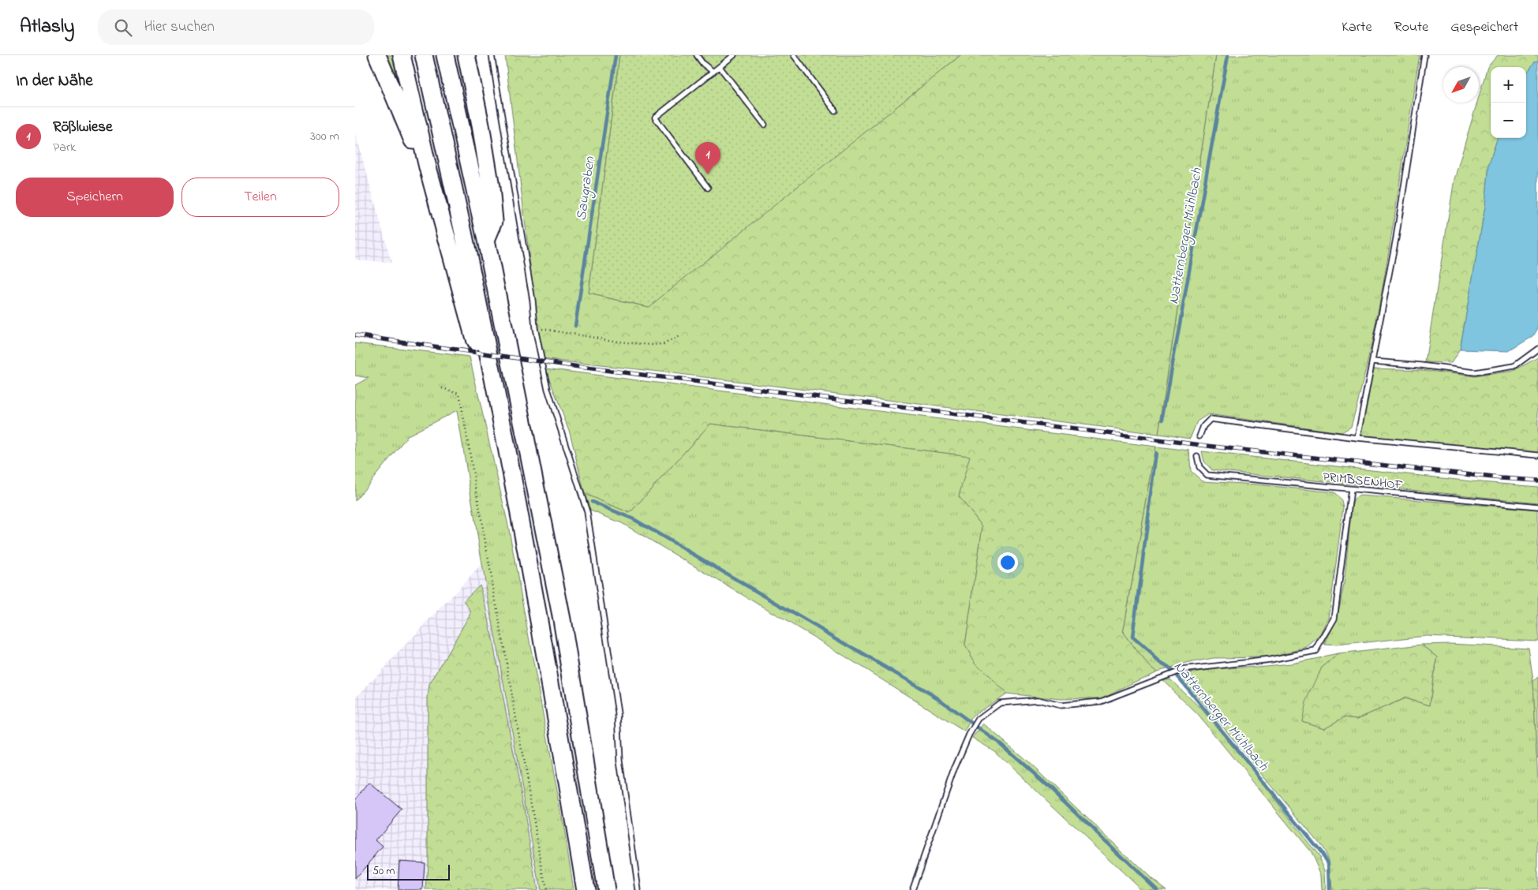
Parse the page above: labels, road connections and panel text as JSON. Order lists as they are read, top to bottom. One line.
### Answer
{"streets":{"lane":["PRIMBSENHOF"]},"water":["Saugraben","Natternberger Mühlbach"],"scale_bar":"50 m","north":"bottom left","page":{"header":"Atlasly","search":"Hier suchen","nav":["Karte","Route","Gespeichert"],"heading":"In der Nähe","map_buttons":["+","−"],"list":[{"mark":"1","name":"Rößlwiese","note":"Park","value":"300 m"}],"pins":"1","buttons":["Speichern","Teilen"],"scale":"50 m"}}
